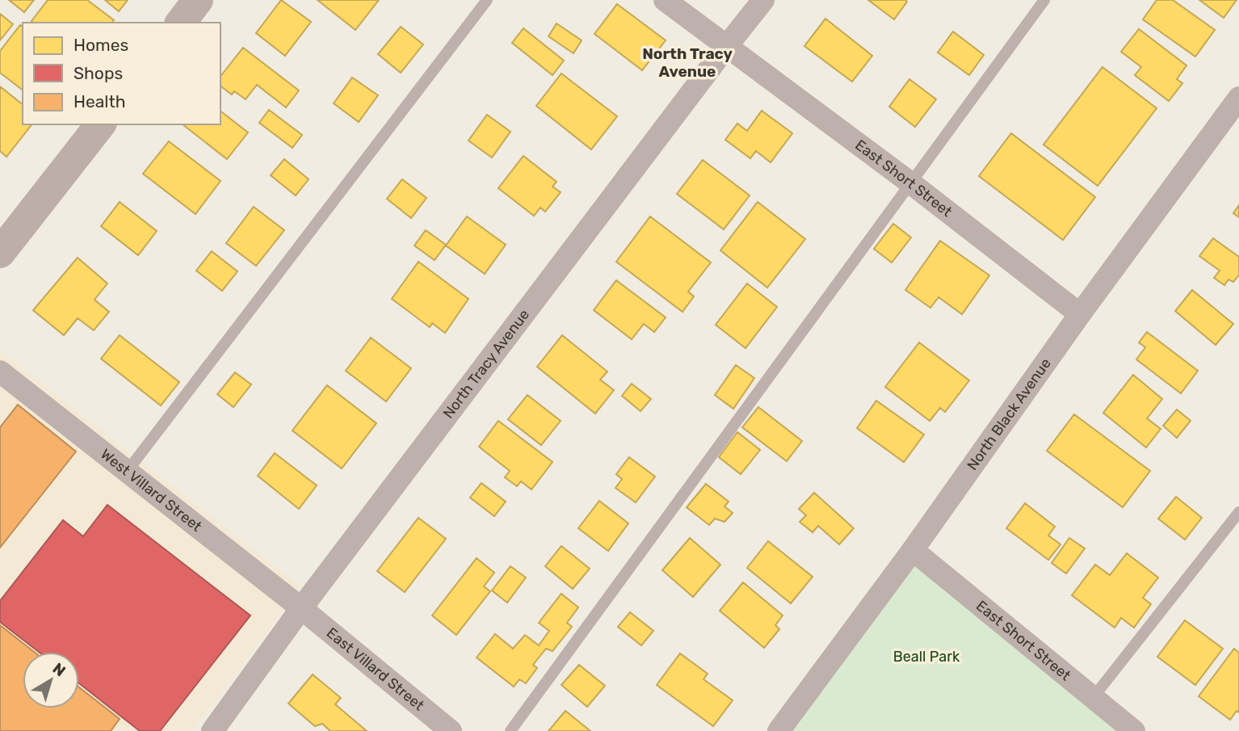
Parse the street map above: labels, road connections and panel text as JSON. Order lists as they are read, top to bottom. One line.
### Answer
{"streets":{"street":["East Short Street","North Tracy Avenue","North Black Avenue","West Villard Street","East Villard Street"]},"crossings":[["East Short Street","North Tracy Avenue"],["East Short Street","North Black Avenue"],["North Tracy Avenue","West Villard Street"],["North Tracy Avenue","East Villard Street"],["West Villard Street","East Villard Street"]],"districts":["North Tracy Avenue"],"parks":["Beall Park"],"legend":["Homes","Shops","Health"],"north":"top right"}
